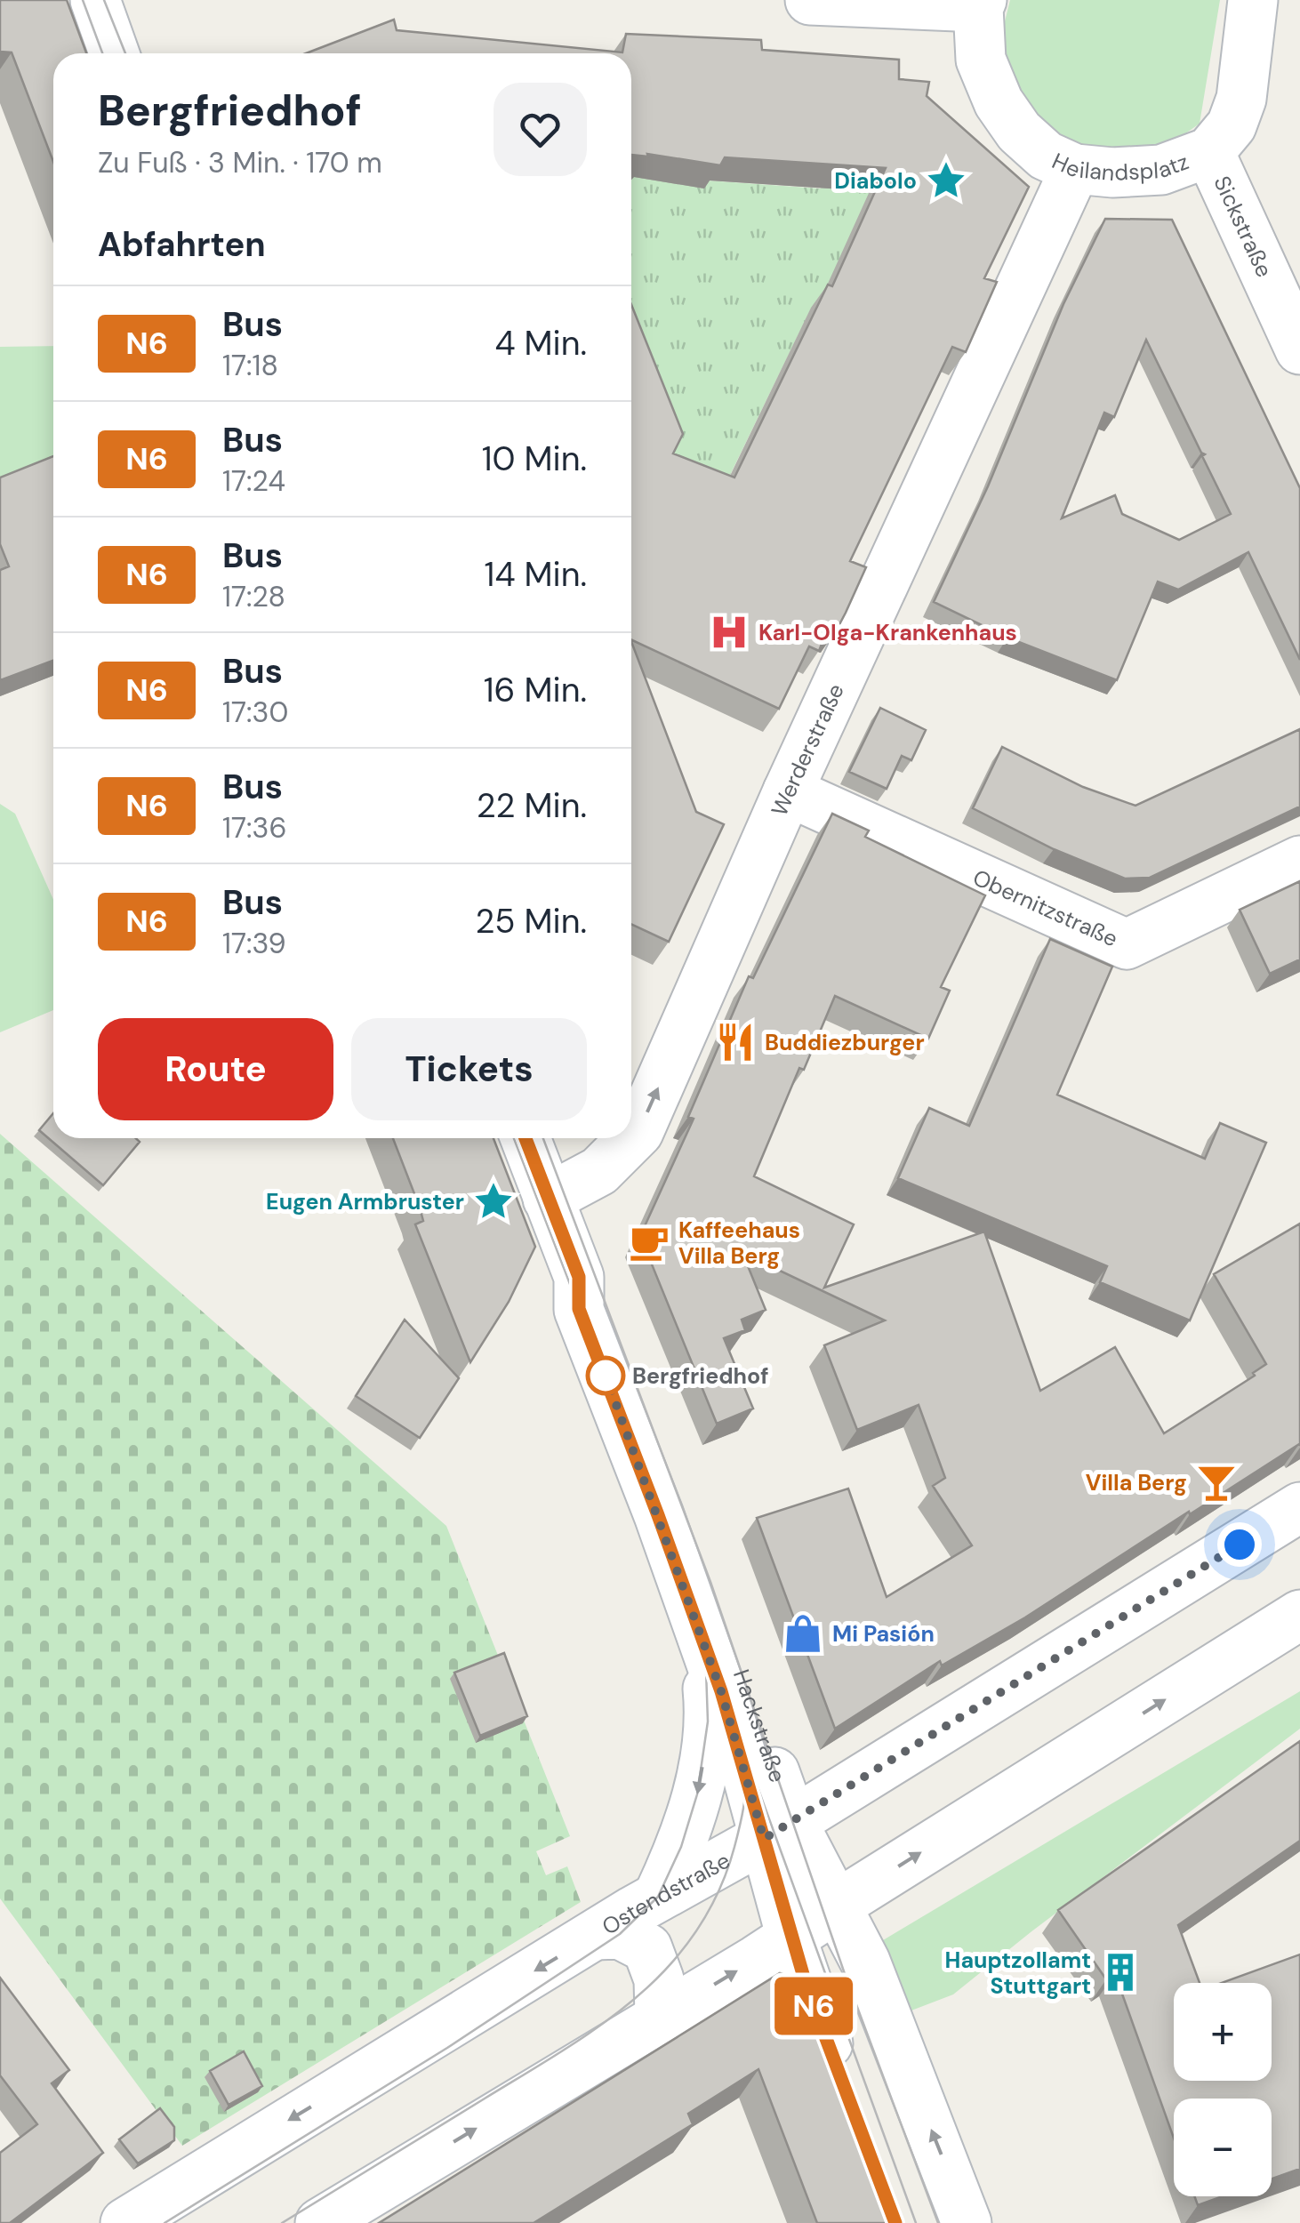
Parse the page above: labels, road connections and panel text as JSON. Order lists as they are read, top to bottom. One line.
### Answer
{"streets":{"street":["Heilandsplatz","Sickstraße","Werderstraße","Obernitzstraße","Hackstraße","Ostendstraße"]},"crossings":[["Heilandsplatz","Sickstraße"],["Heilandsplatz","Werderstraße"],["Werderstraße","Obernitzstraße"],["Werderstraße","Hackstraße"],["Hackstraße","Ostendstraße"]],"one_way":["Werderstraße"],"places":{"place":["Diabolo","Eugen Armbruster"],"hospital":["Karl-Olga-Krankenhaus"],"restaurant":["Buddiezburger"],"cafe":["Kaffeehaus Villa Berg"],"other":["Bergfriedhof"],"bar":["Villa Berg"],"shop":["Mi Pasión"],"building":["Hauptzollamt Stuttgart"]},"lines":["bus line N6"],"page":{"on_map":"N6","heading":[["Bergfriedhof","Zu Fuß · 3 Min. · 170 m"],"Abfahrten"],"list":[{"mark":"N6","name":"Bus","note":"17:18","value":"4 Min."},{"mark":"N6","name":"Bus","note":"17:24","value":"10 Min."},{"mark":"N6","name":"Bus","note":"17:28","value":"14 Min."},{"mark":"N6","name":"Bus","note":"17:30","value":"16 Min."},{"mark":"N6","name":"Bus","note":"17:36","value":"22 Min."},{"mark":"N6","name":"Bus","note":"17:39","value":"25 Min."}],"buttons":["Route","Tickets"],"map_buttons":["+","−"]}}
